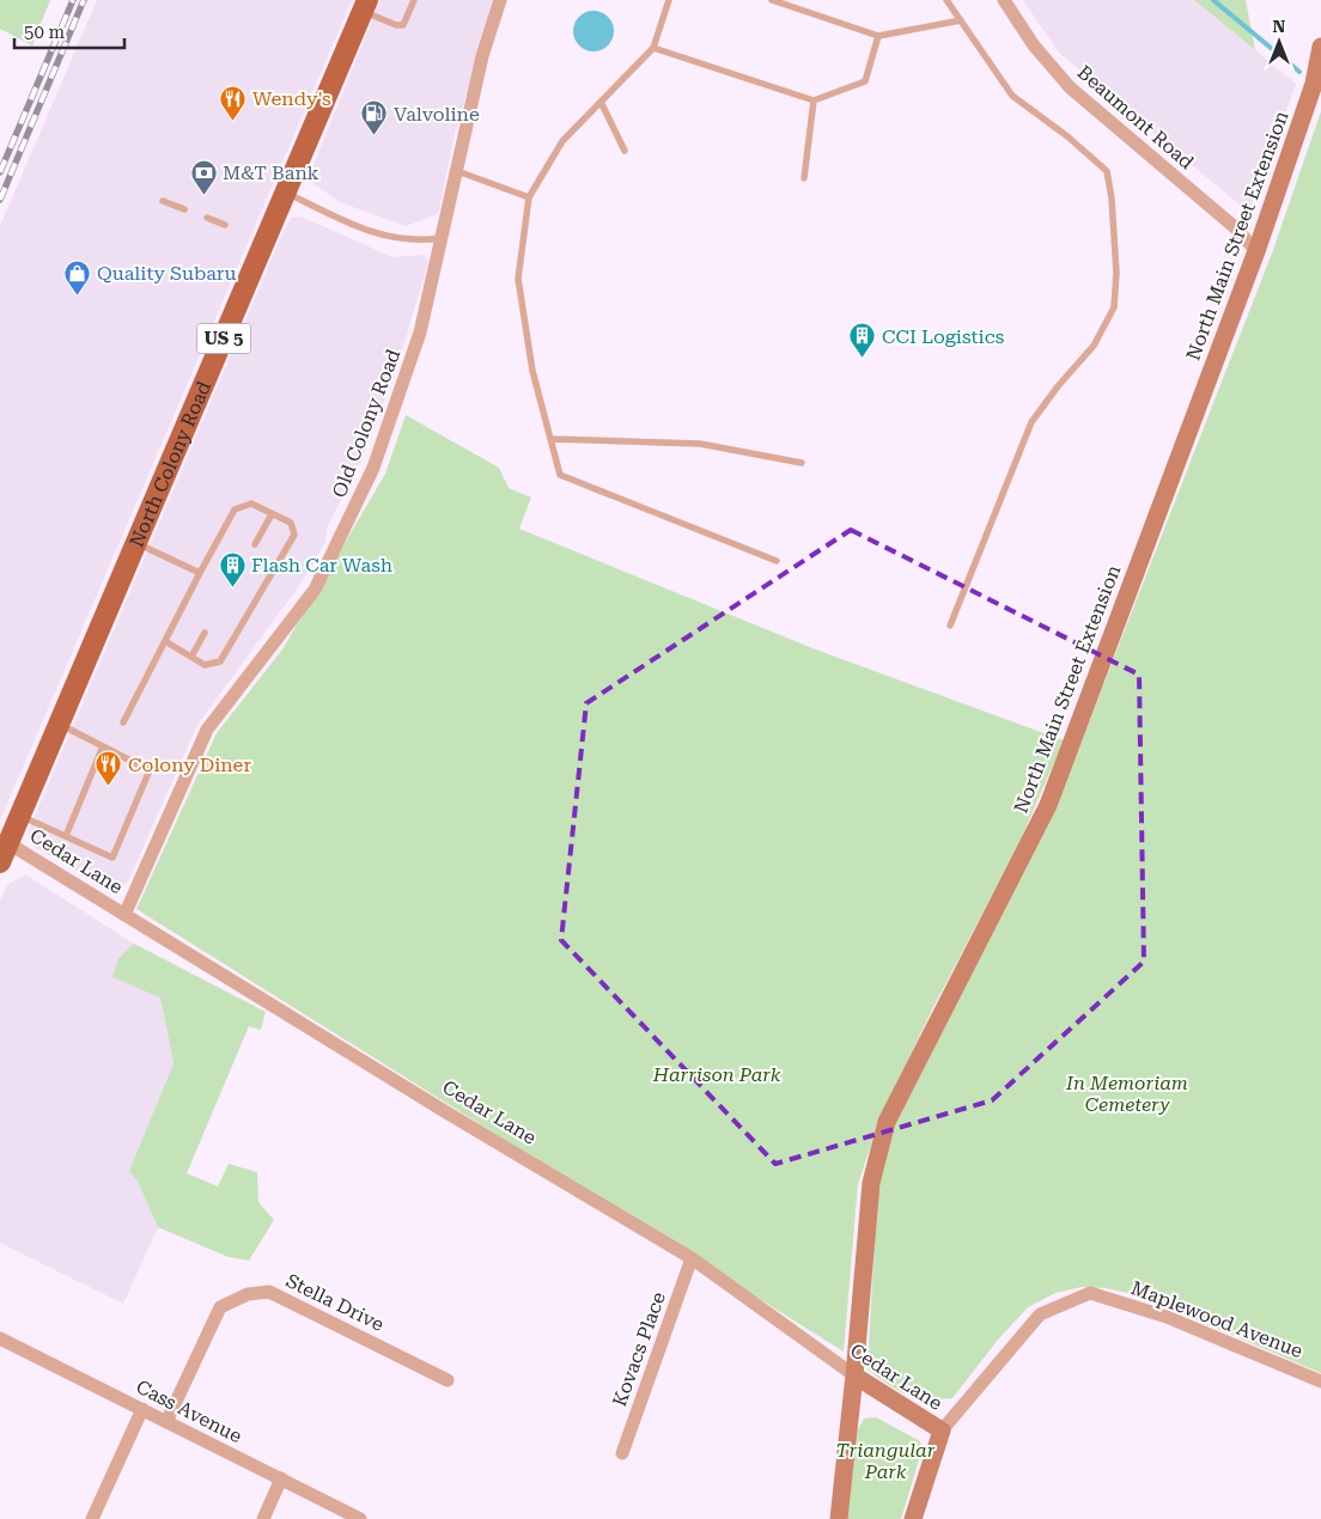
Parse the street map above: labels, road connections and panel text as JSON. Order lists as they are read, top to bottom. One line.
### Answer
{"streets":{"main road":["US 5","North Colony Road"],"street":["Beaumont Road","North Main Street Extension","Old Colony Road","Cedar Lane","Stella Drive","Maplewood Avenue","Kovacs Place","Cass Avenue"]},"crossings":[["Beaumont Road","North Main Street Extension"],["North Main Street Extension","Cedar Lane"],["Old Colony Road","Cedar Lane"],["North Colony Road","Cedar Lane"],["Cedar Lane","Maplewood Avenue"],["Cedar Lane","Kovacs Place"],["Stella Drive","Cass Avenue"]],"parks":["Harrison Park","In Memoriam Cemetery","Triangular Park"],"places":{"restaurant":["Wendy's","Colony Diner"],"fuel station":["Valvoline"],"bank":["M&T Bank"],"shop":["Quality Subaru"],"building":["CCI Logistics","Flash Car Wash"]},"scale_bar":"50 m","north":"top"}
